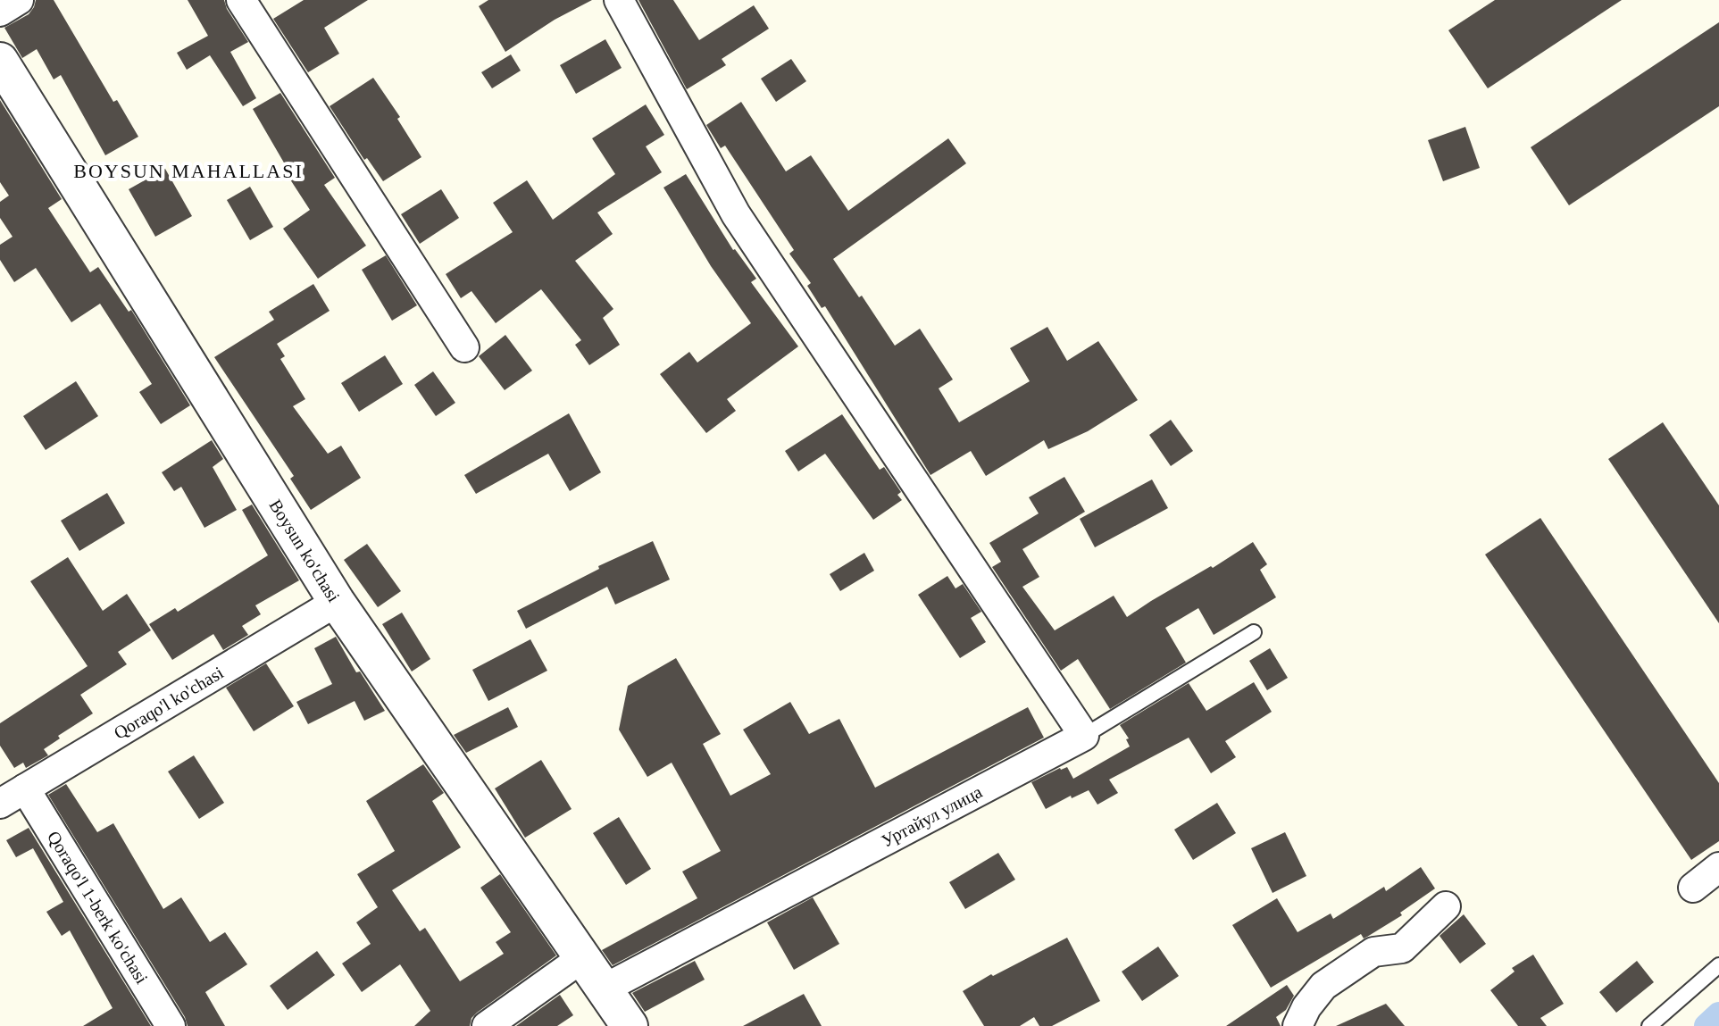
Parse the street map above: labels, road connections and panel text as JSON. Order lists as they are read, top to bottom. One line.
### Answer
{"streets":{"street":["Boysun ko'chasi","Qoraqo'l ko'chasi","Уртайул улица","Qoraqo'l 1-berk ko'chasi"]},"crossings":[["Boysun ko'chasi","Qoraqo'l ko'chasi"],["Boysun ko'chasi","Уртайул улица"],["Qoraqo'l ko'chasi","Qoraqo'l 1-berk ko'chasi"]],"districts":["BOYSUN MAHALLASI"]}
